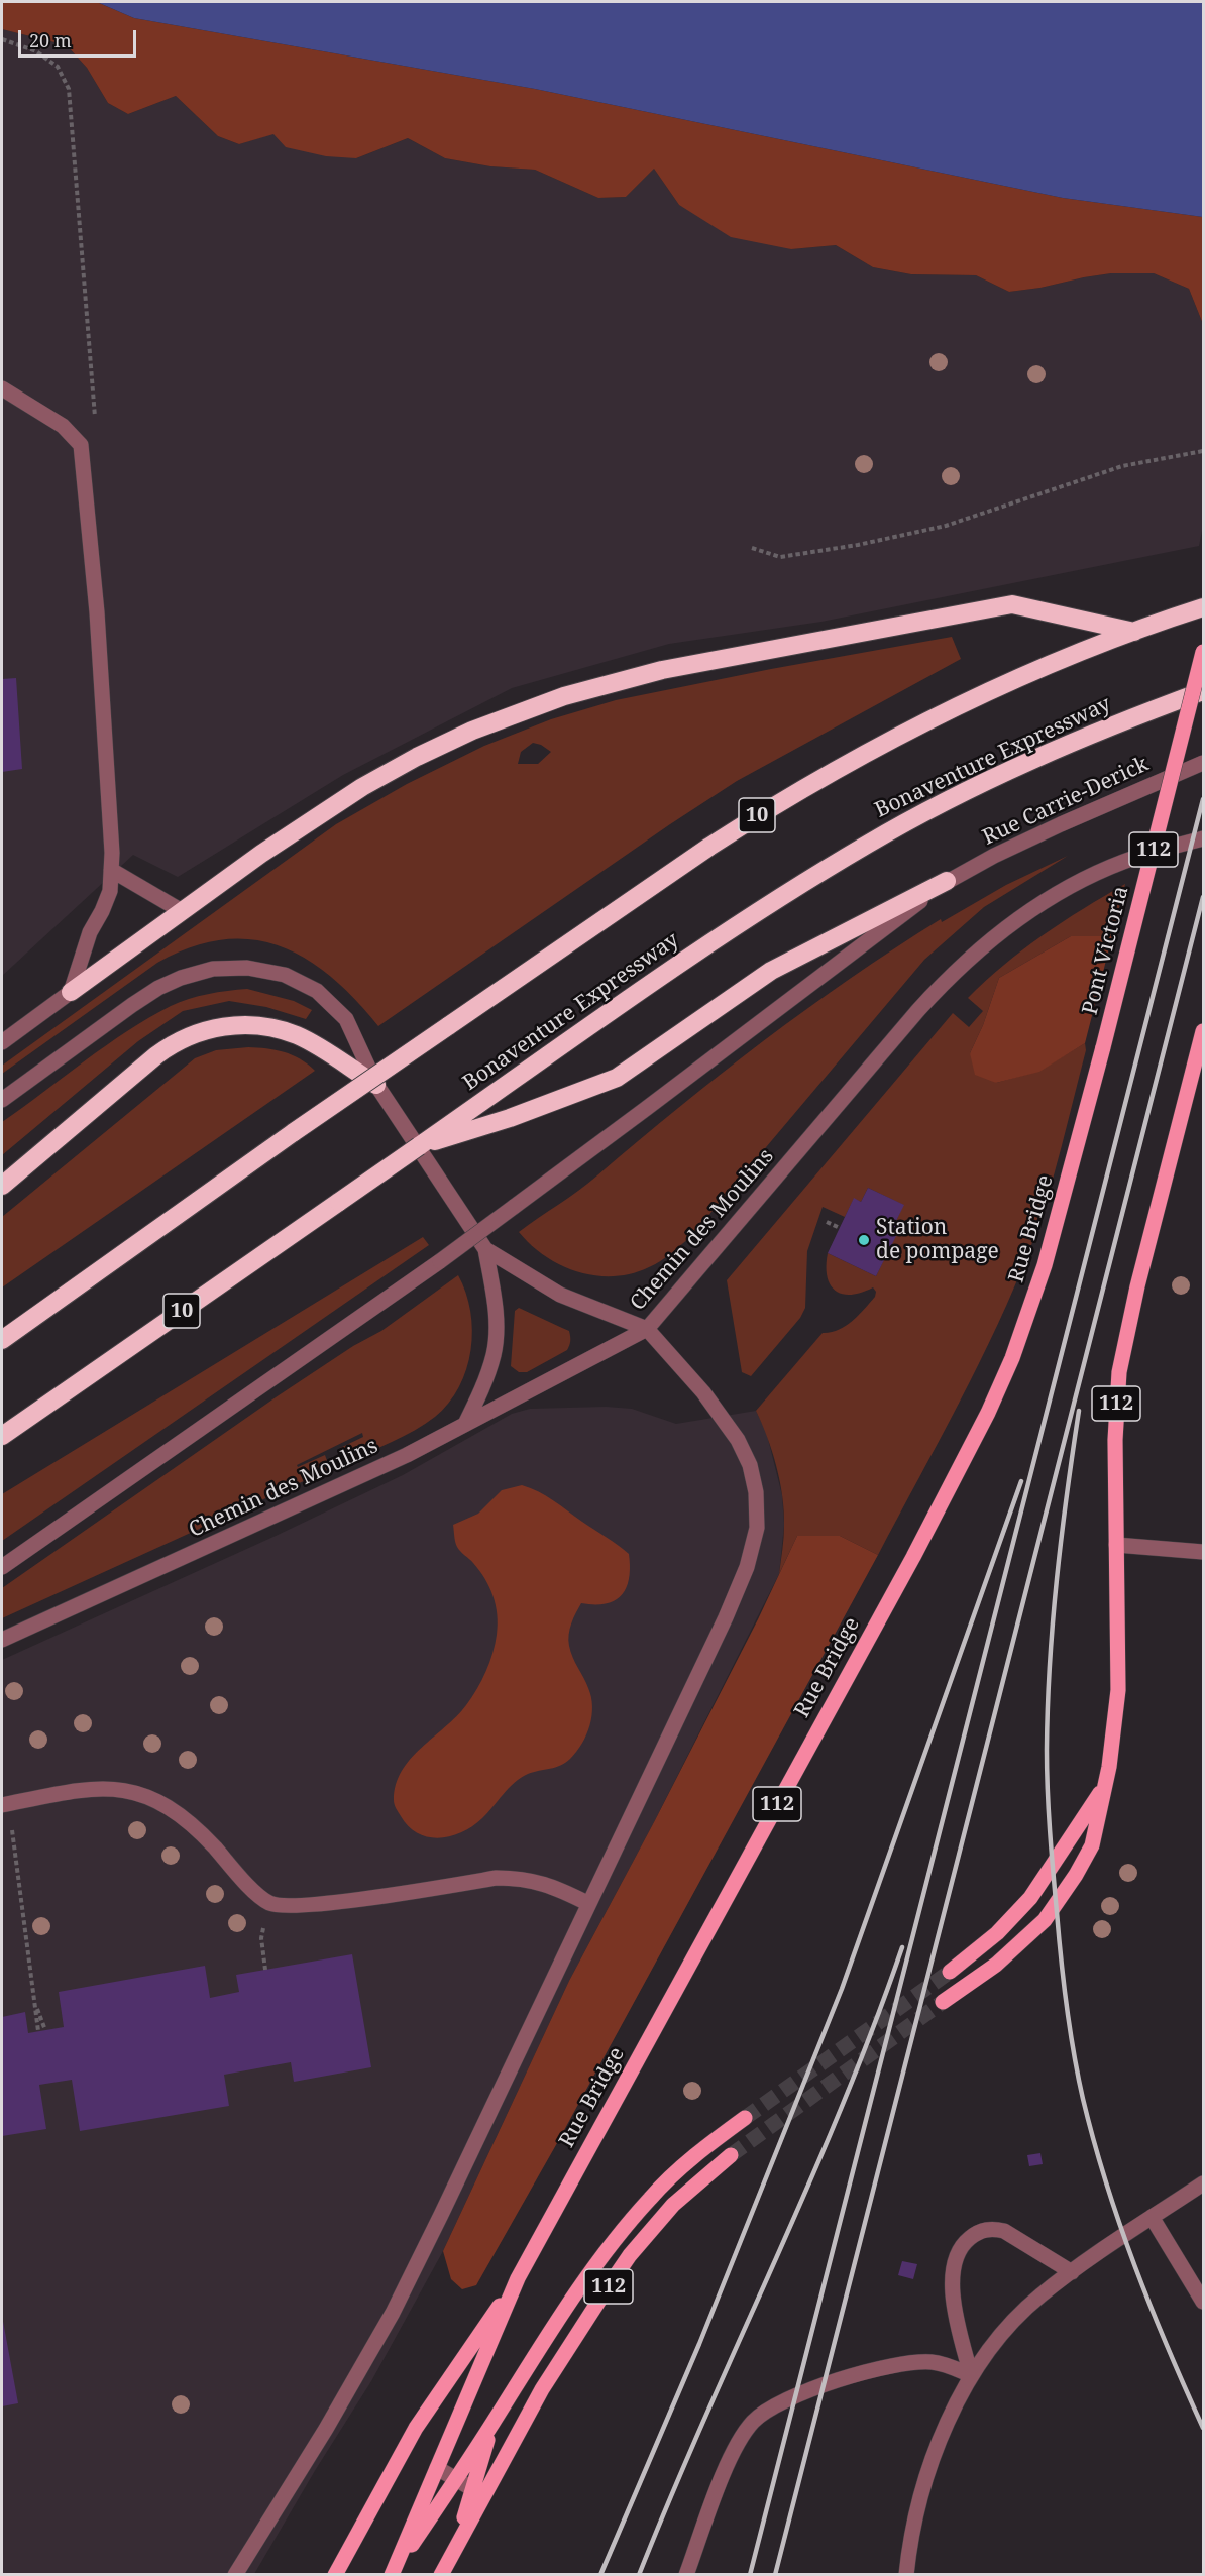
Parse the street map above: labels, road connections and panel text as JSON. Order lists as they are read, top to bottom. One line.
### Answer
{"streets":{"highway":["Bonaventure Expressway","10"],"main road":["112","Pont Victoria","Rue Bridge"],"street":["Rue Carrie-Derick","Chemin des Moulins"]},"crossings":[["Pont Victoria","Rue Bridge"]],"places":["Station de pompage"],"scale_bar":"20 m"}
